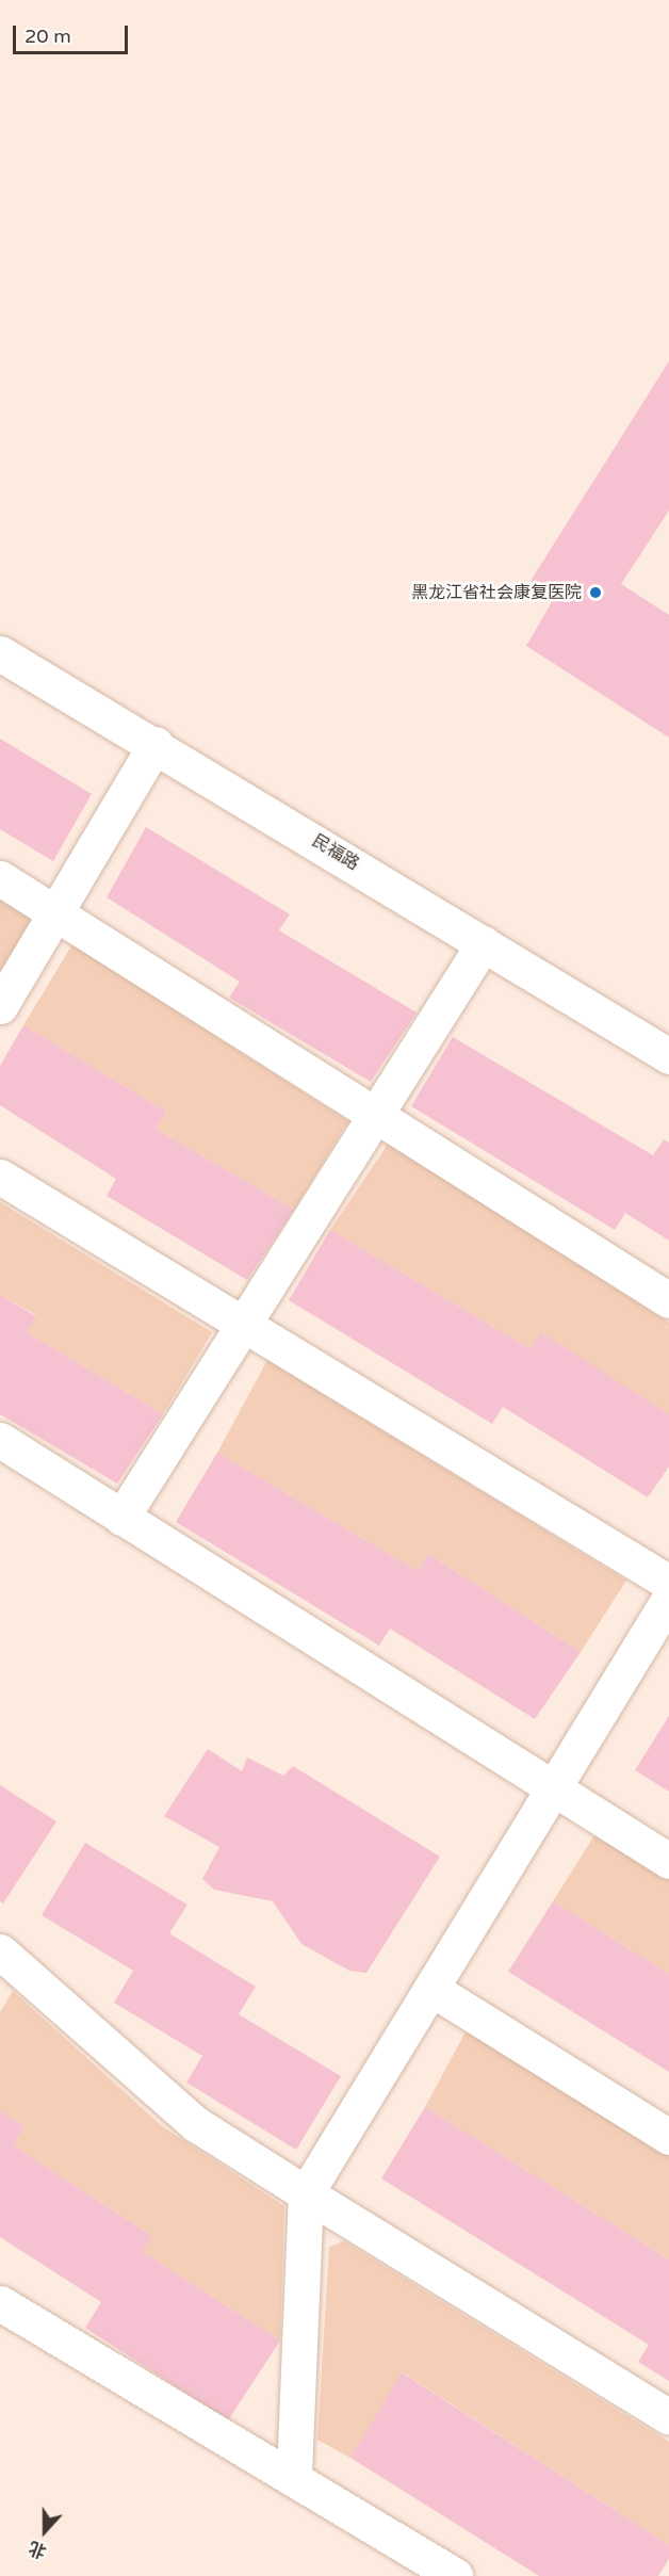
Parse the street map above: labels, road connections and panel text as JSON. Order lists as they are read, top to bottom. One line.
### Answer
{"streets":{"street":["民福路"]},"places":["黑龙江省社会康复医院"],"scale_bar":"20 m","north":"bottom"}
